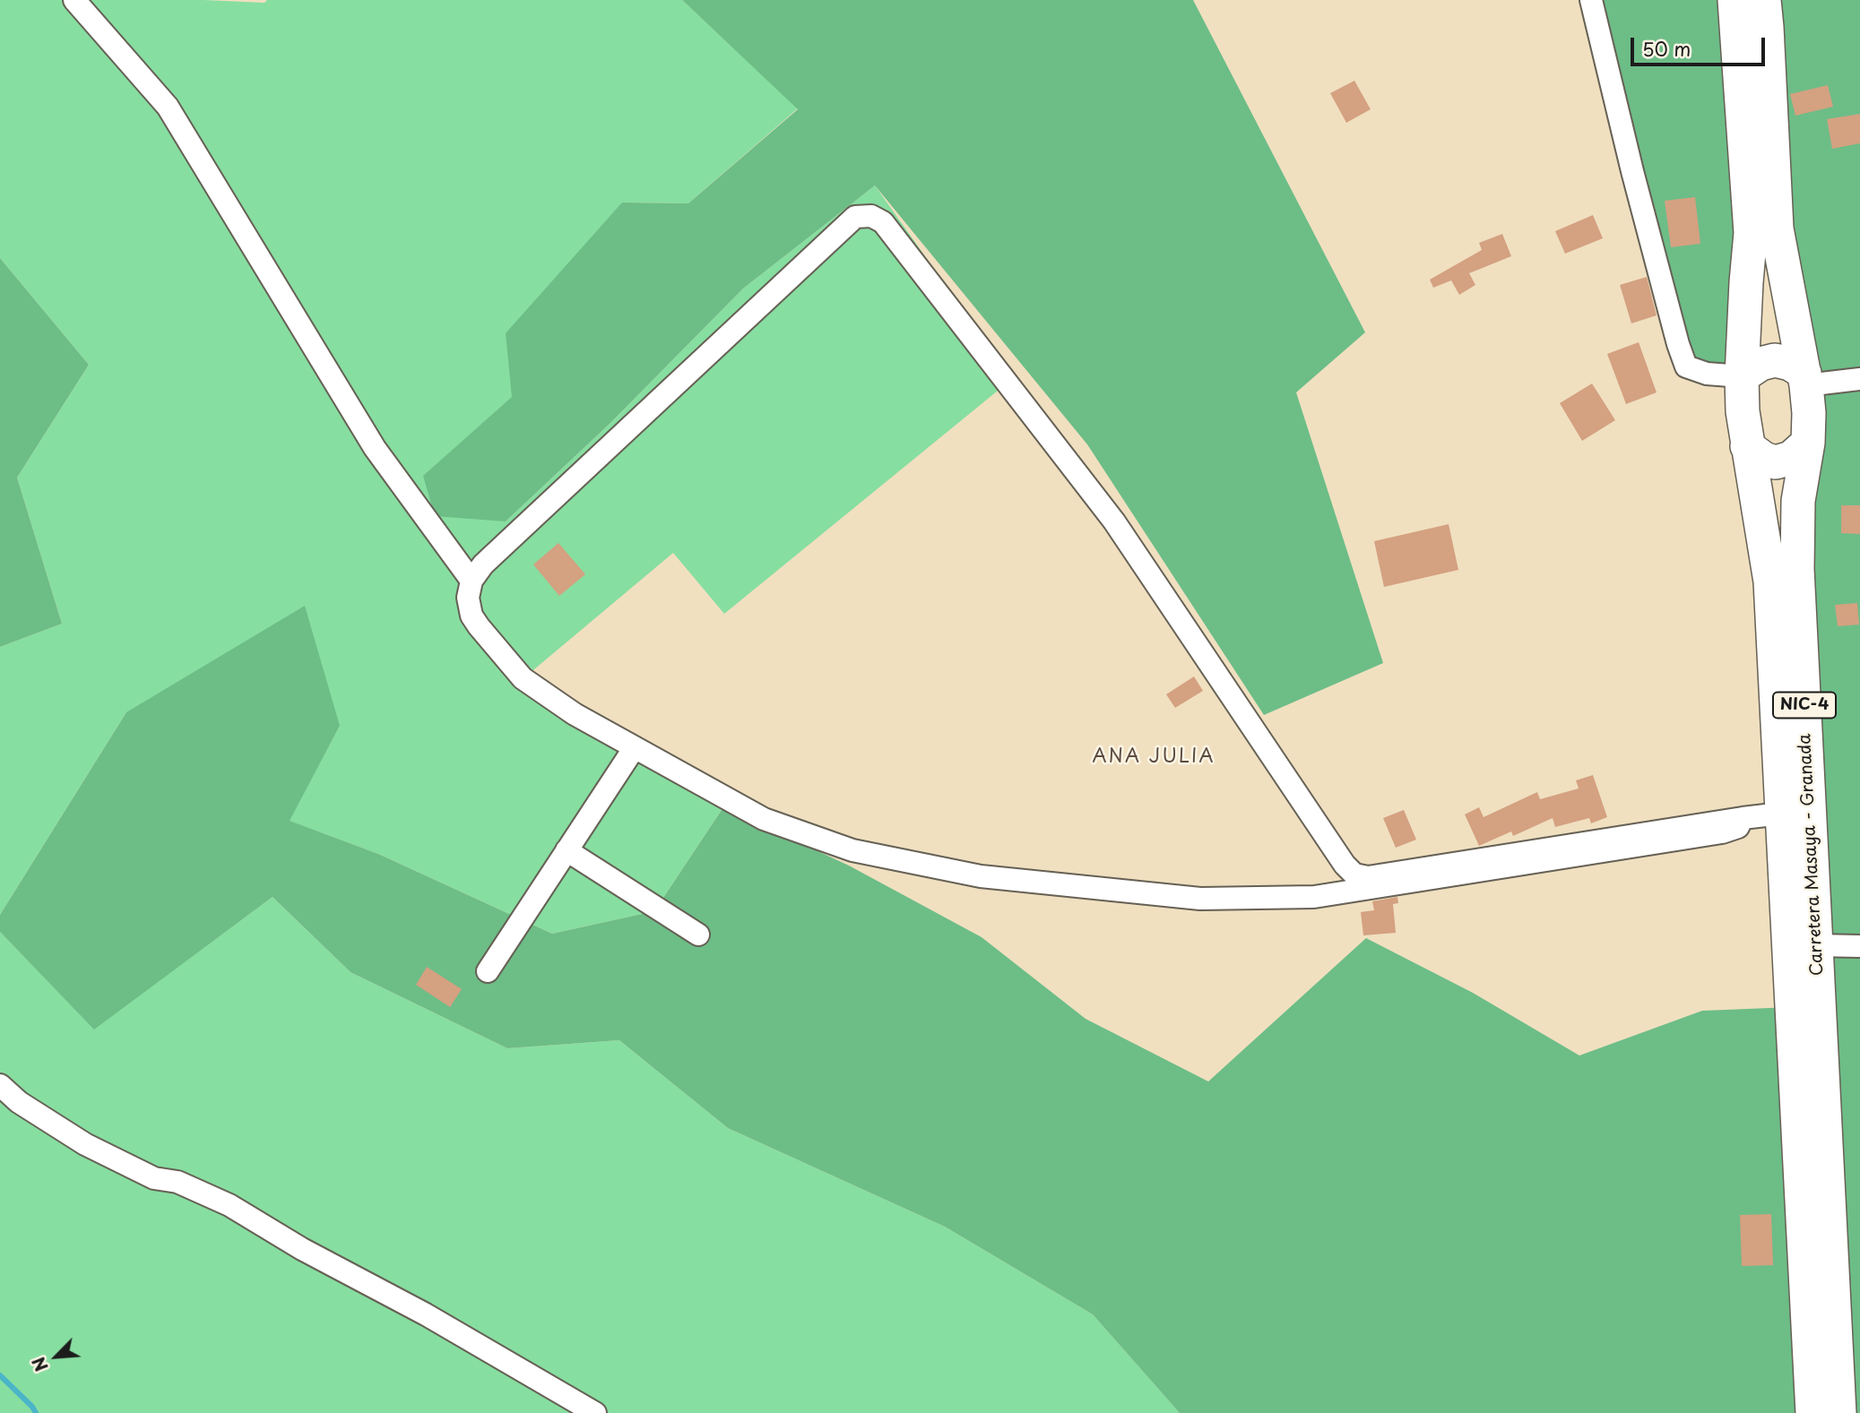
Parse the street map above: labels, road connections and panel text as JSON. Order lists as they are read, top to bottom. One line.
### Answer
{"streets":{"highway":["NIC-4","Carretera Masaya - Granada"]},"districts":["ANA JULIA"],"scale_bar":"50 m","north":"bottom left"}
